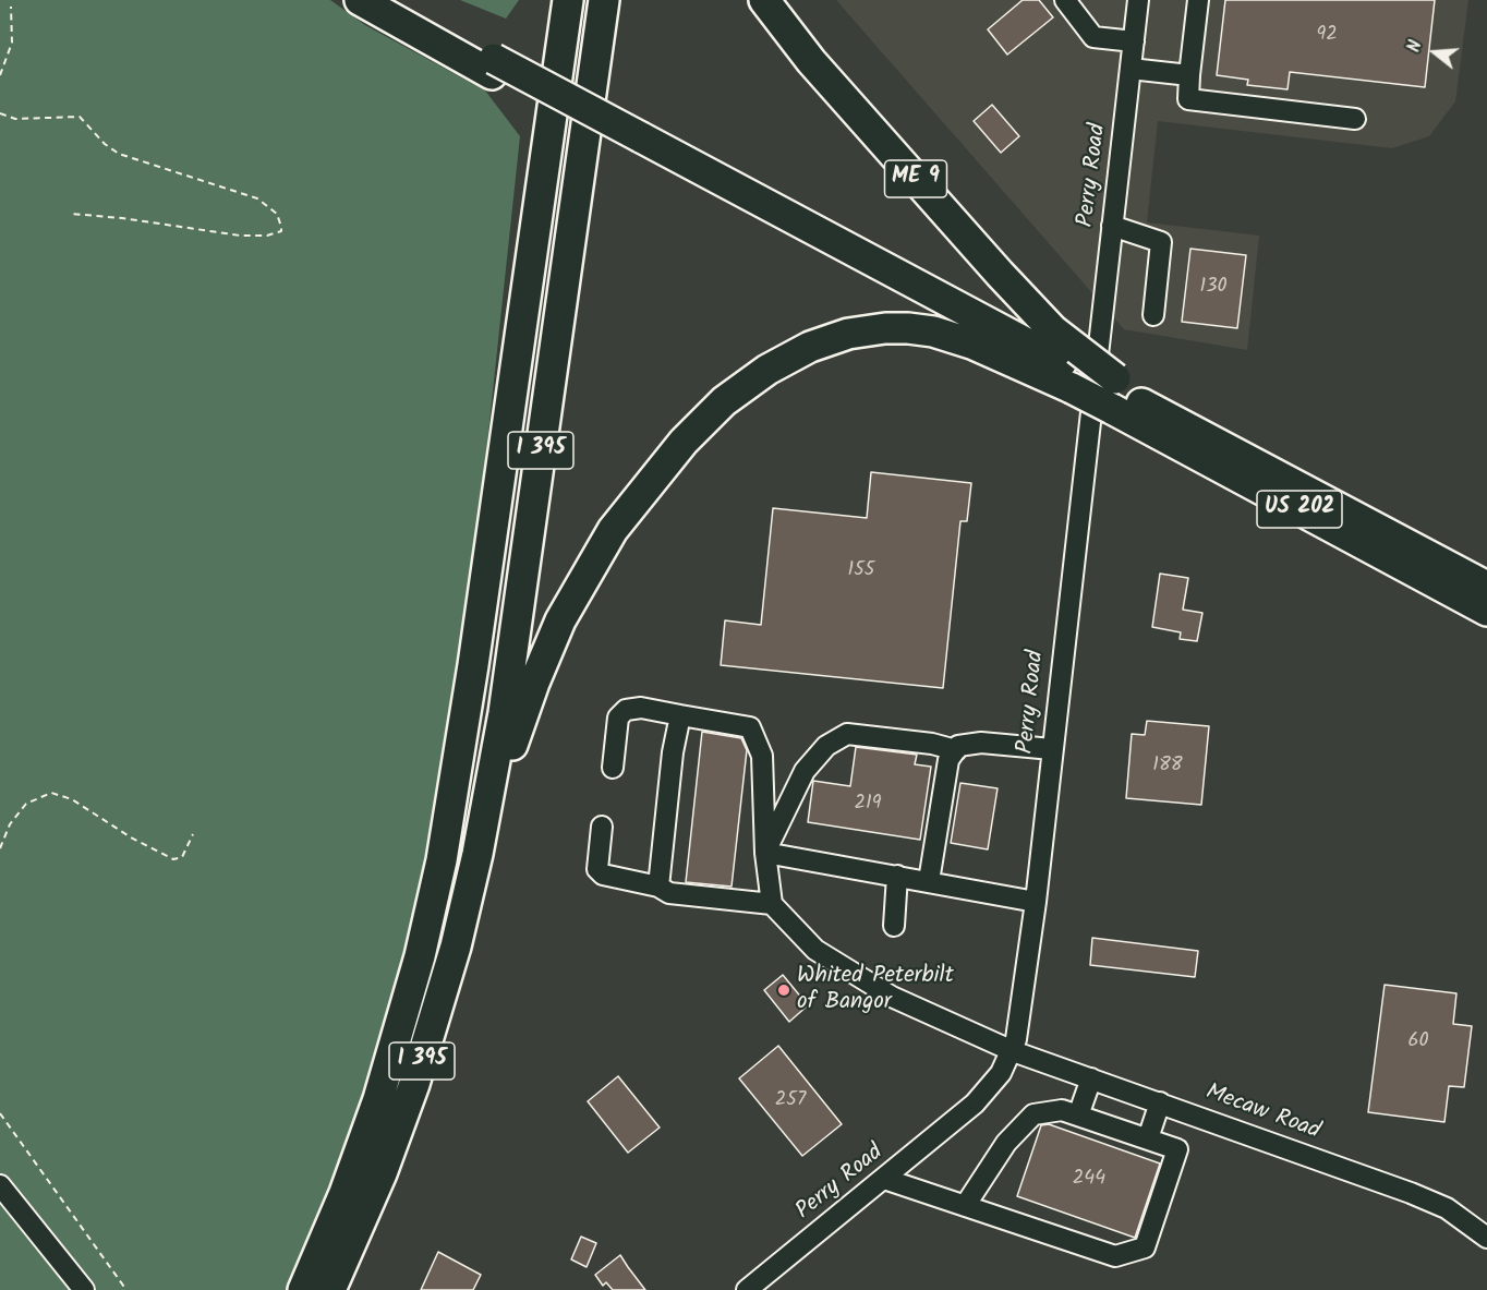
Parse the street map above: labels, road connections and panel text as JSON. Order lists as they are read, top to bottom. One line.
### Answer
{"streets":{"highway":["ME 9","I 395","US 202"],"street":["Perry Road","Mecaw Road"]},"crossings":[["Perry Road","Mecaw Road"],["ME 9","US 202"]],"places":["Whited Peterbilt of Bangor"],"house_numbers":["92","130","155","188","219","60","257","244"],"north":"left"}
